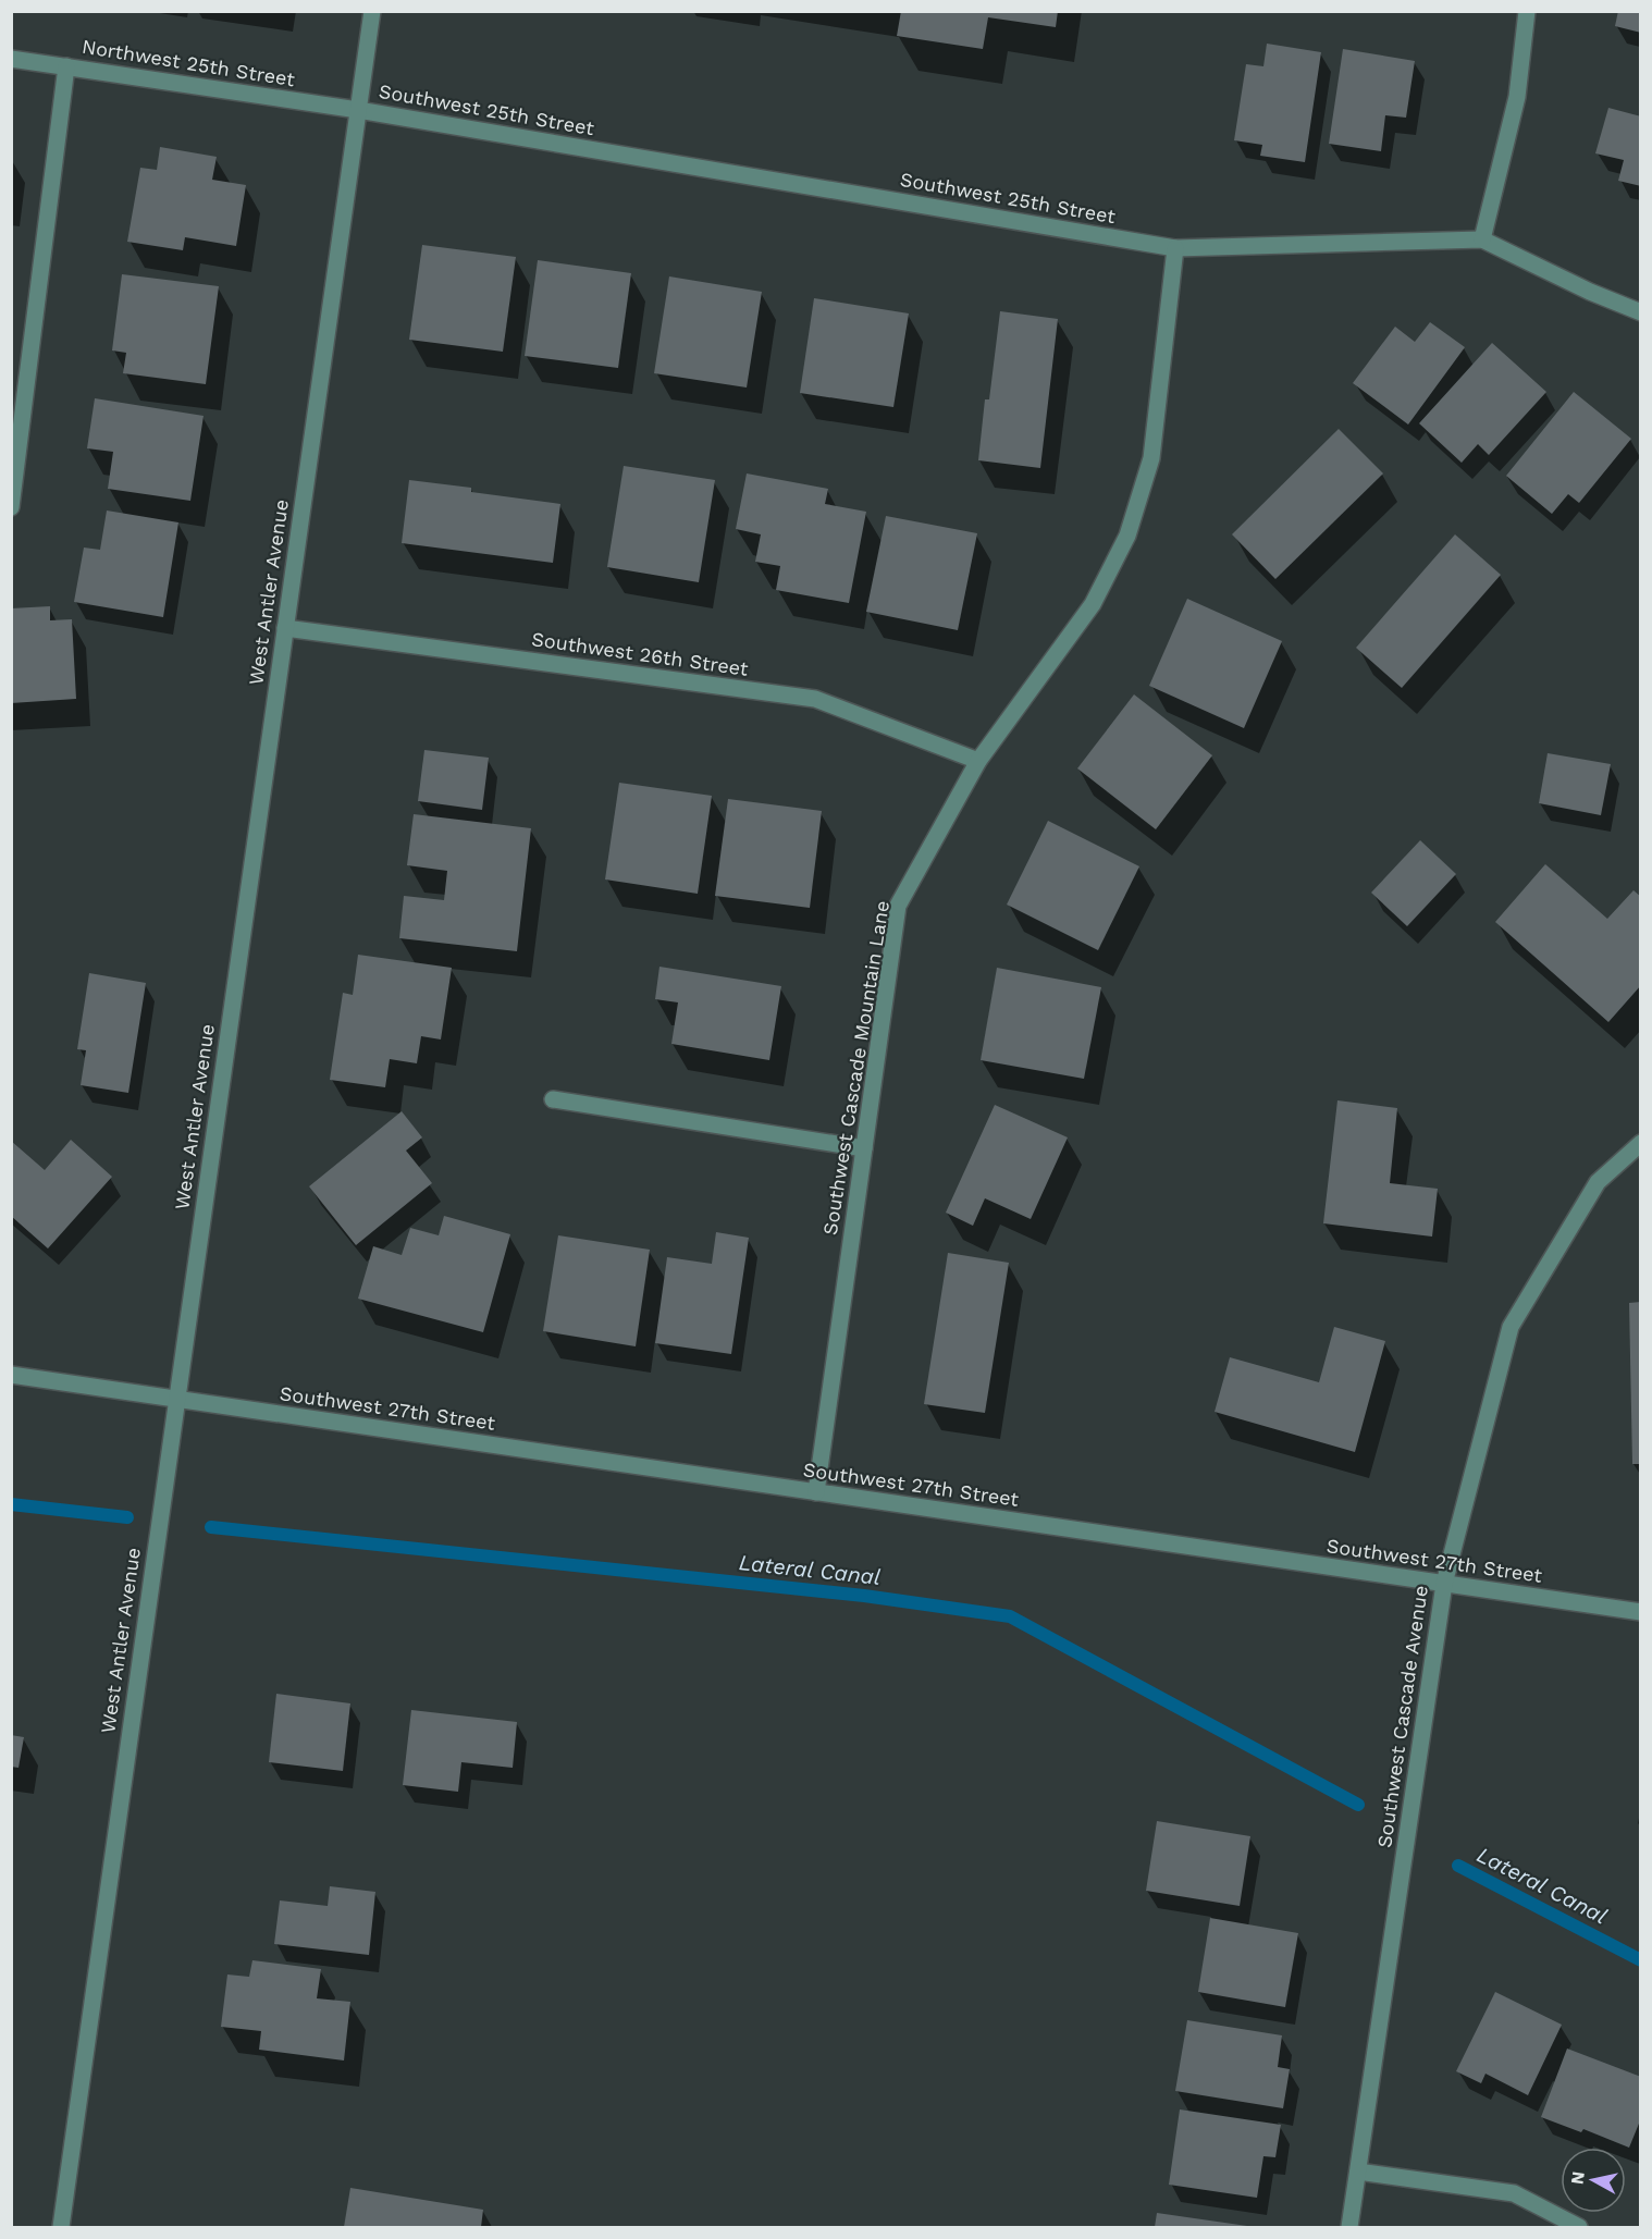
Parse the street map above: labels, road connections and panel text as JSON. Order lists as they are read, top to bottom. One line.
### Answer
{"streets":{"street":["Northwest 25th Street","Southwest 25th Street","West Antler Avenue","Southwest 26th Street","Southwest Cascade Mountain Lane","Southwest 27th Street","Southwest Cascade Avenue"]},"crossings":[["Northwest 25th Street","Southwest 25th Street"],["Northwest 25th Street","West Antler Avenue"],["Southwest 25th Street","West Antler Avenue"],["Southwest 25th Street","Southwest Cascade Mountain Lane"],["West Antler Avenue","Southwest 26th Street"],["West Antler Avenue","Southwest 27th Street"],["Southwest 26th Street","Southwest Cascade Mountain Lane"],["Southwest Cascade Mountain Lane","Southwest 27th Street"],["Southwest 27th Street","Southwest Cascade Avenue"]],"water":["Lateral Canal"],"north":"left"}
